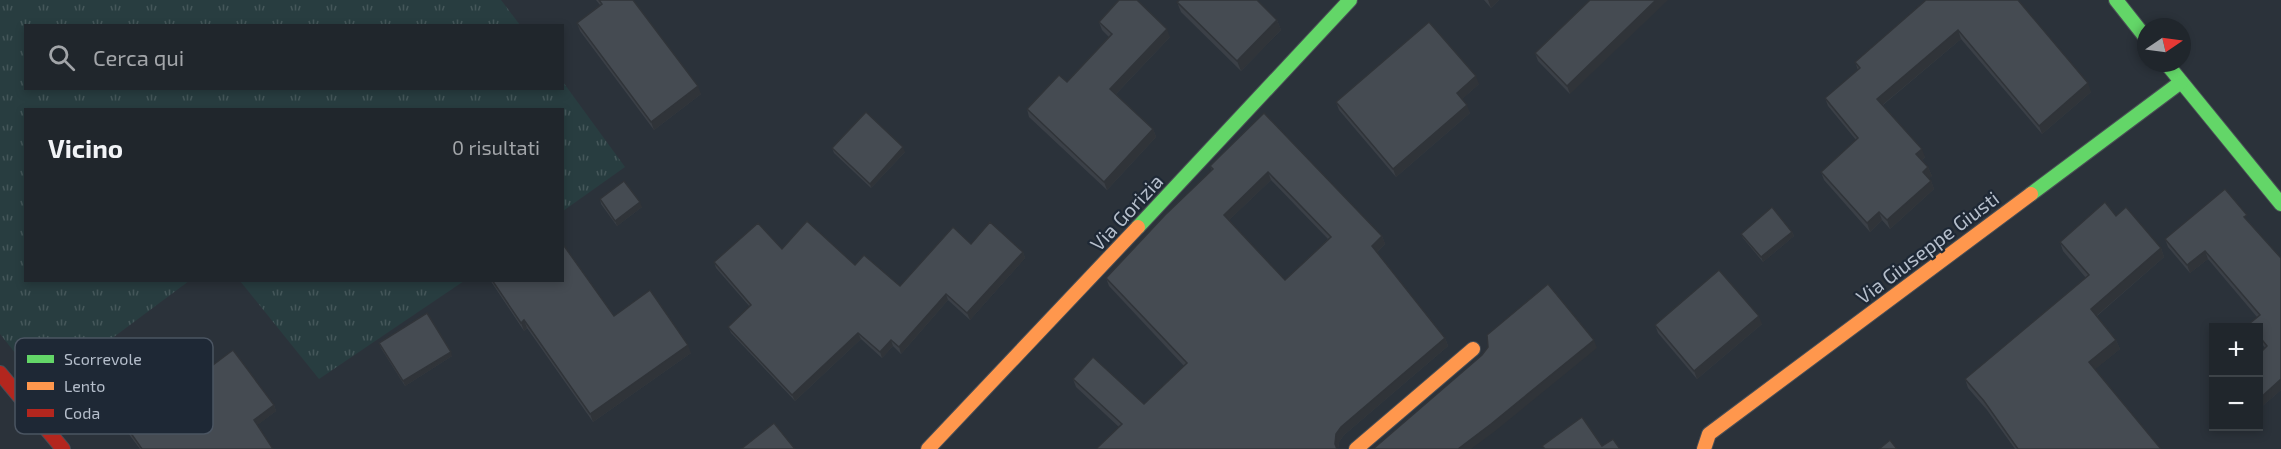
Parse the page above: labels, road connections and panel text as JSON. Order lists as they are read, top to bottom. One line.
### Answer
{"streets":{"street":["Via Gorizia","Via Giuseppe Giusti"]},"legend":["Scorrevole","Lento","Coda"],"north":"right","page":{"search":"Cerca qui","heading":["Vicino","0 risultati"],"map_buttons":["+","−"]}}
